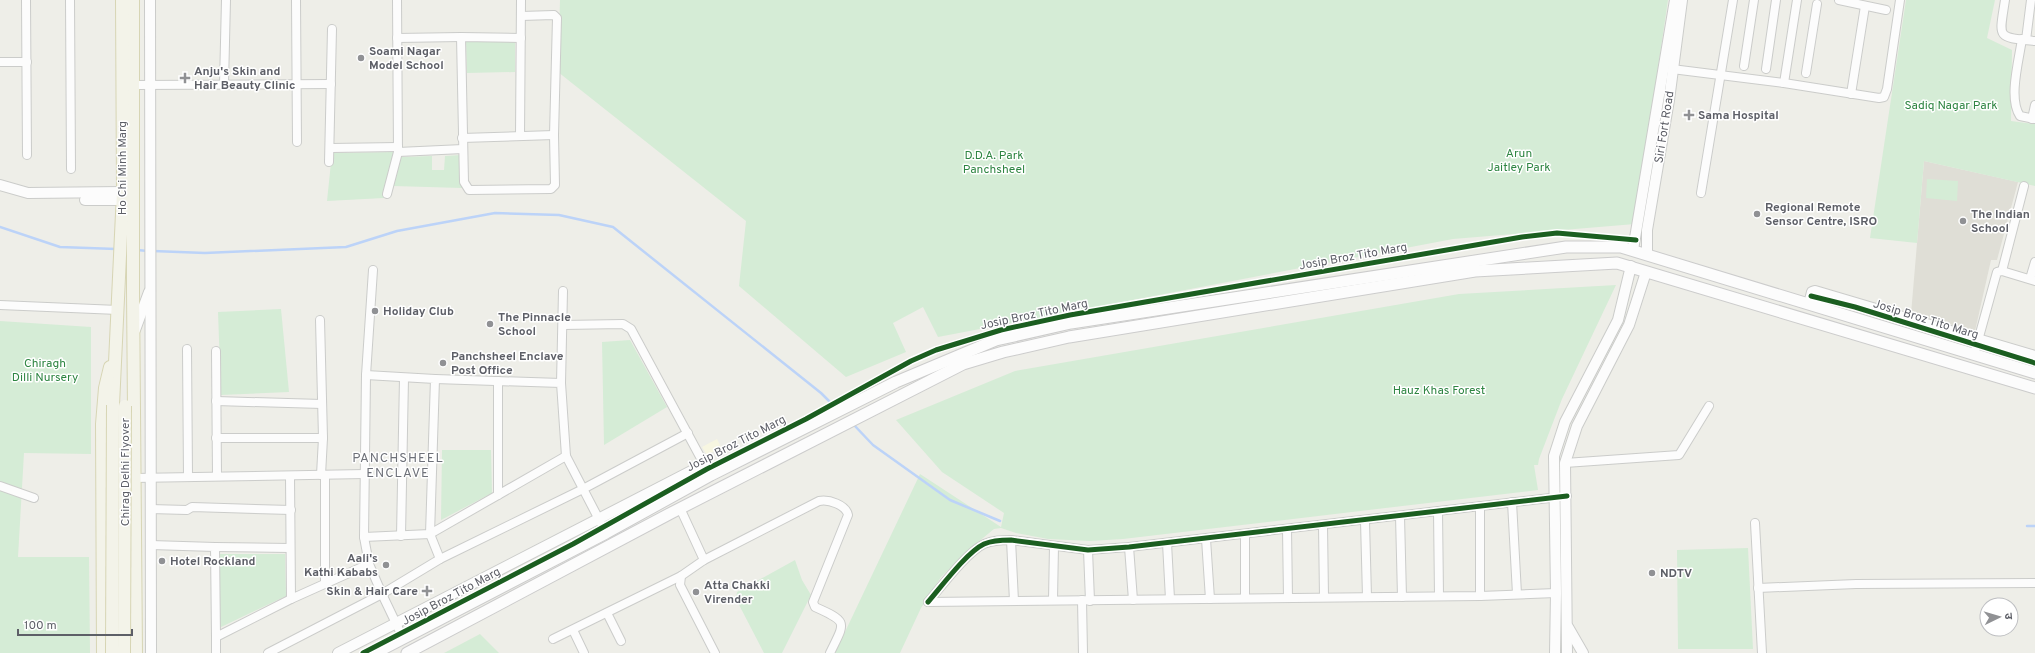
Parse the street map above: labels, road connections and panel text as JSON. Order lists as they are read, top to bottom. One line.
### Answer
{"streets":{"main road":["Ho Chi Minh Marg","Josip Broz Tito Marg","Chirag Delhi Flyover"],"street":["Siri Fort Road"]},"crossings":[["Siri Fort Road","Josip Broz Tito Marg"],["Ho Chi Minh Marg","Chirag Delhi Flyover"]],"districts":["PANCHSHEEL ENCLAVE"],"parks":["Sadiq Nagar Park","Arun Jaitley Park","D.D.A. Park Panchsheel","Chiragh Dilli Nursery","Hauz Khas Forest"],"places":{"other":["Soami Nagar Model School","Regional Remote Sensor Centre, ISRO","The Indian School","Holiday Club","The Pinnacle School","Panchsheel Enclave Post Office","Hotel Rockland","Aali's Kathi Kababs","NDTV","Atta Chakki Virender"],"health":["Anju's Skin and Hair Beauty Clinic","Sama Hospital","Skin & Hair Care"]},"scale_bar":"100 m","north":"right"}
